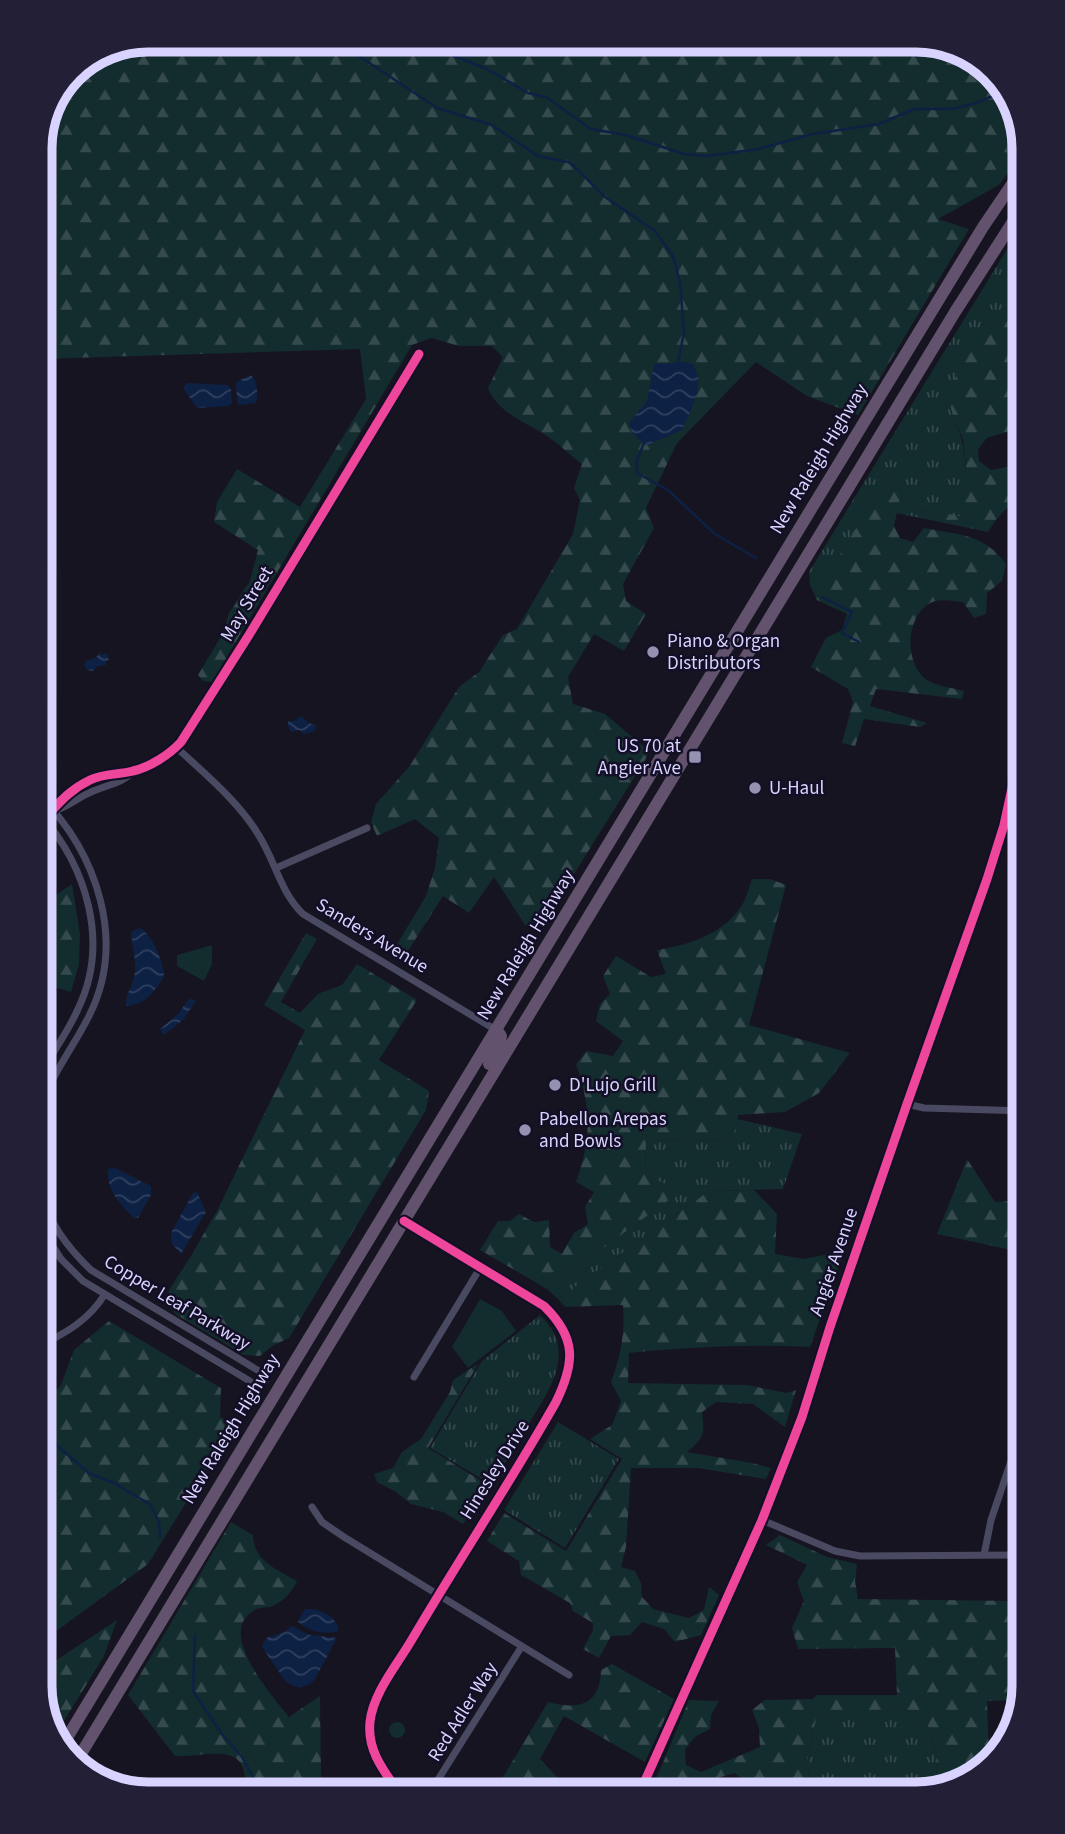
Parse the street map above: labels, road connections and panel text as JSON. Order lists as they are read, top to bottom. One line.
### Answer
{"streets":{"highway":["New Raleigh Highway"],"street":["May Street","Sanders Avenue","Angier Avenue","Copper Leaf Parkway","Hinesley Drive","Red Adler Way"]},"crossings":[["New Raleigh Highway","Sanders Avenue"],["New Raleigh Highway","Hinesley Drive"],["May Street","Sanders Avenue"]],"places":{"other":["Piano & Organ Distributors","U-Haul","D'Lujo Grill","Pabellon Arepas and Bowls"],"transit":["US 70 at Angier Ave"]}}
